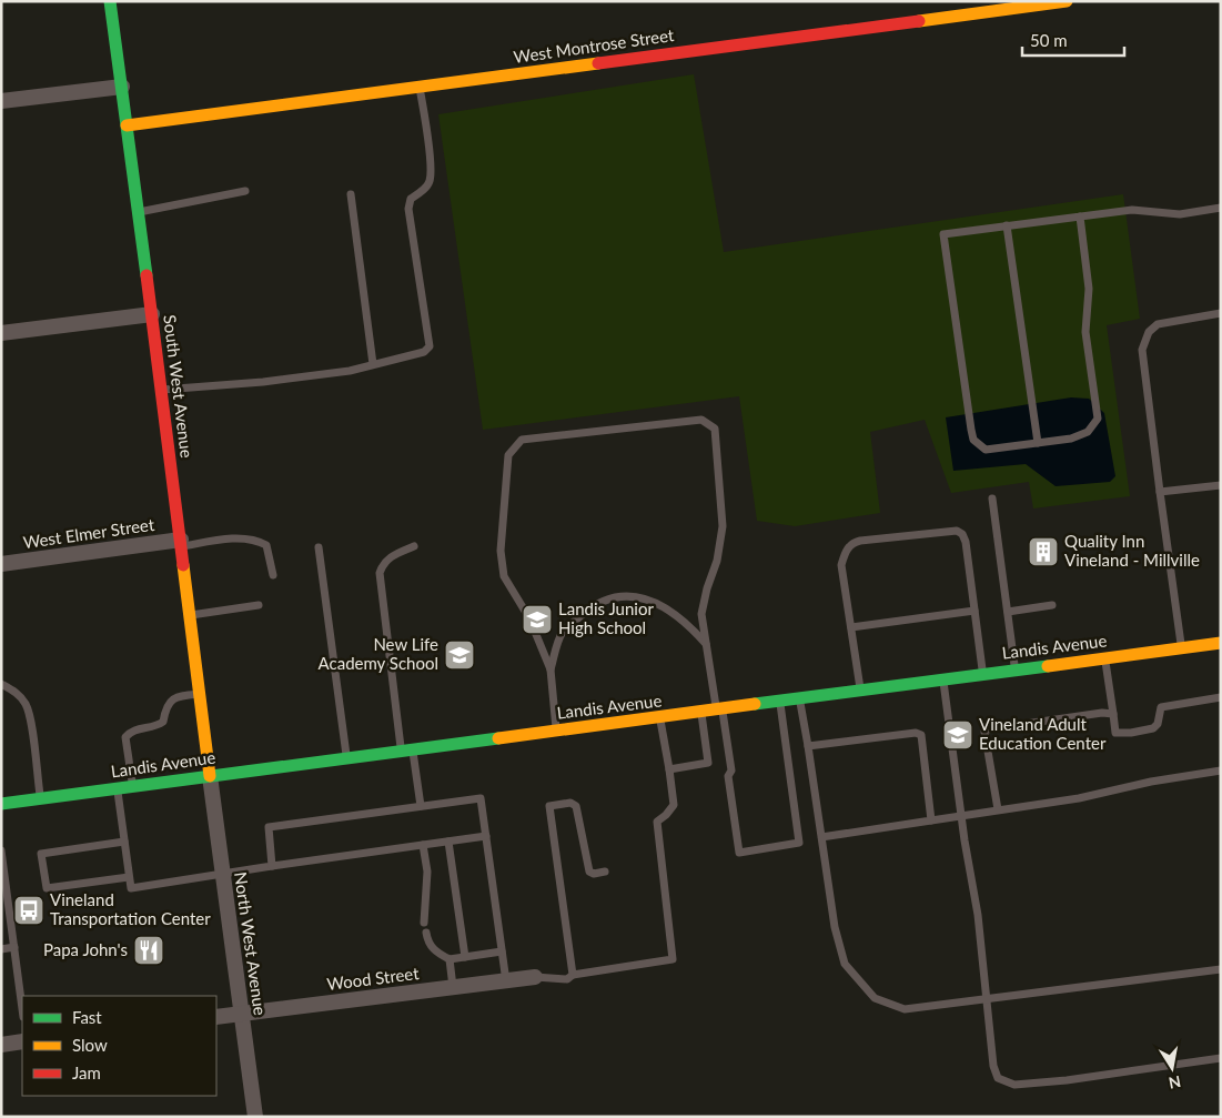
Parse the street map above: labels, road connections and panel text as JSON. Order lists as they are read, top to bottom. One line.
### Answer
{"streets":{"street":["West Montrose Street","South West Avenue","West Elmer Street","Landis Avenue","North West Avenue","Wood Street"]},"crossings":[["West Montrose Street","South West Avenue"],["South West Avenue","West Elmer Street"],["South West Avenue","Landis Avenue"],["South West Avenue","North West Avenue"],["Landis Avenue","North West Avenue"],["North West Avenue","Wood Street"]],"places":{"building":["Quality Inn Vineland - Millville"],"school or university":["Landis Junior High School","New Life Academy School","Vineland Adult Education Center"],"bus stop":["Vineland Transportation Center"],"restaurant":["Papa John's"]},"legend":["Fast","Slow","Jam"],"scale_bar":"50 m","north":"bottom"}
